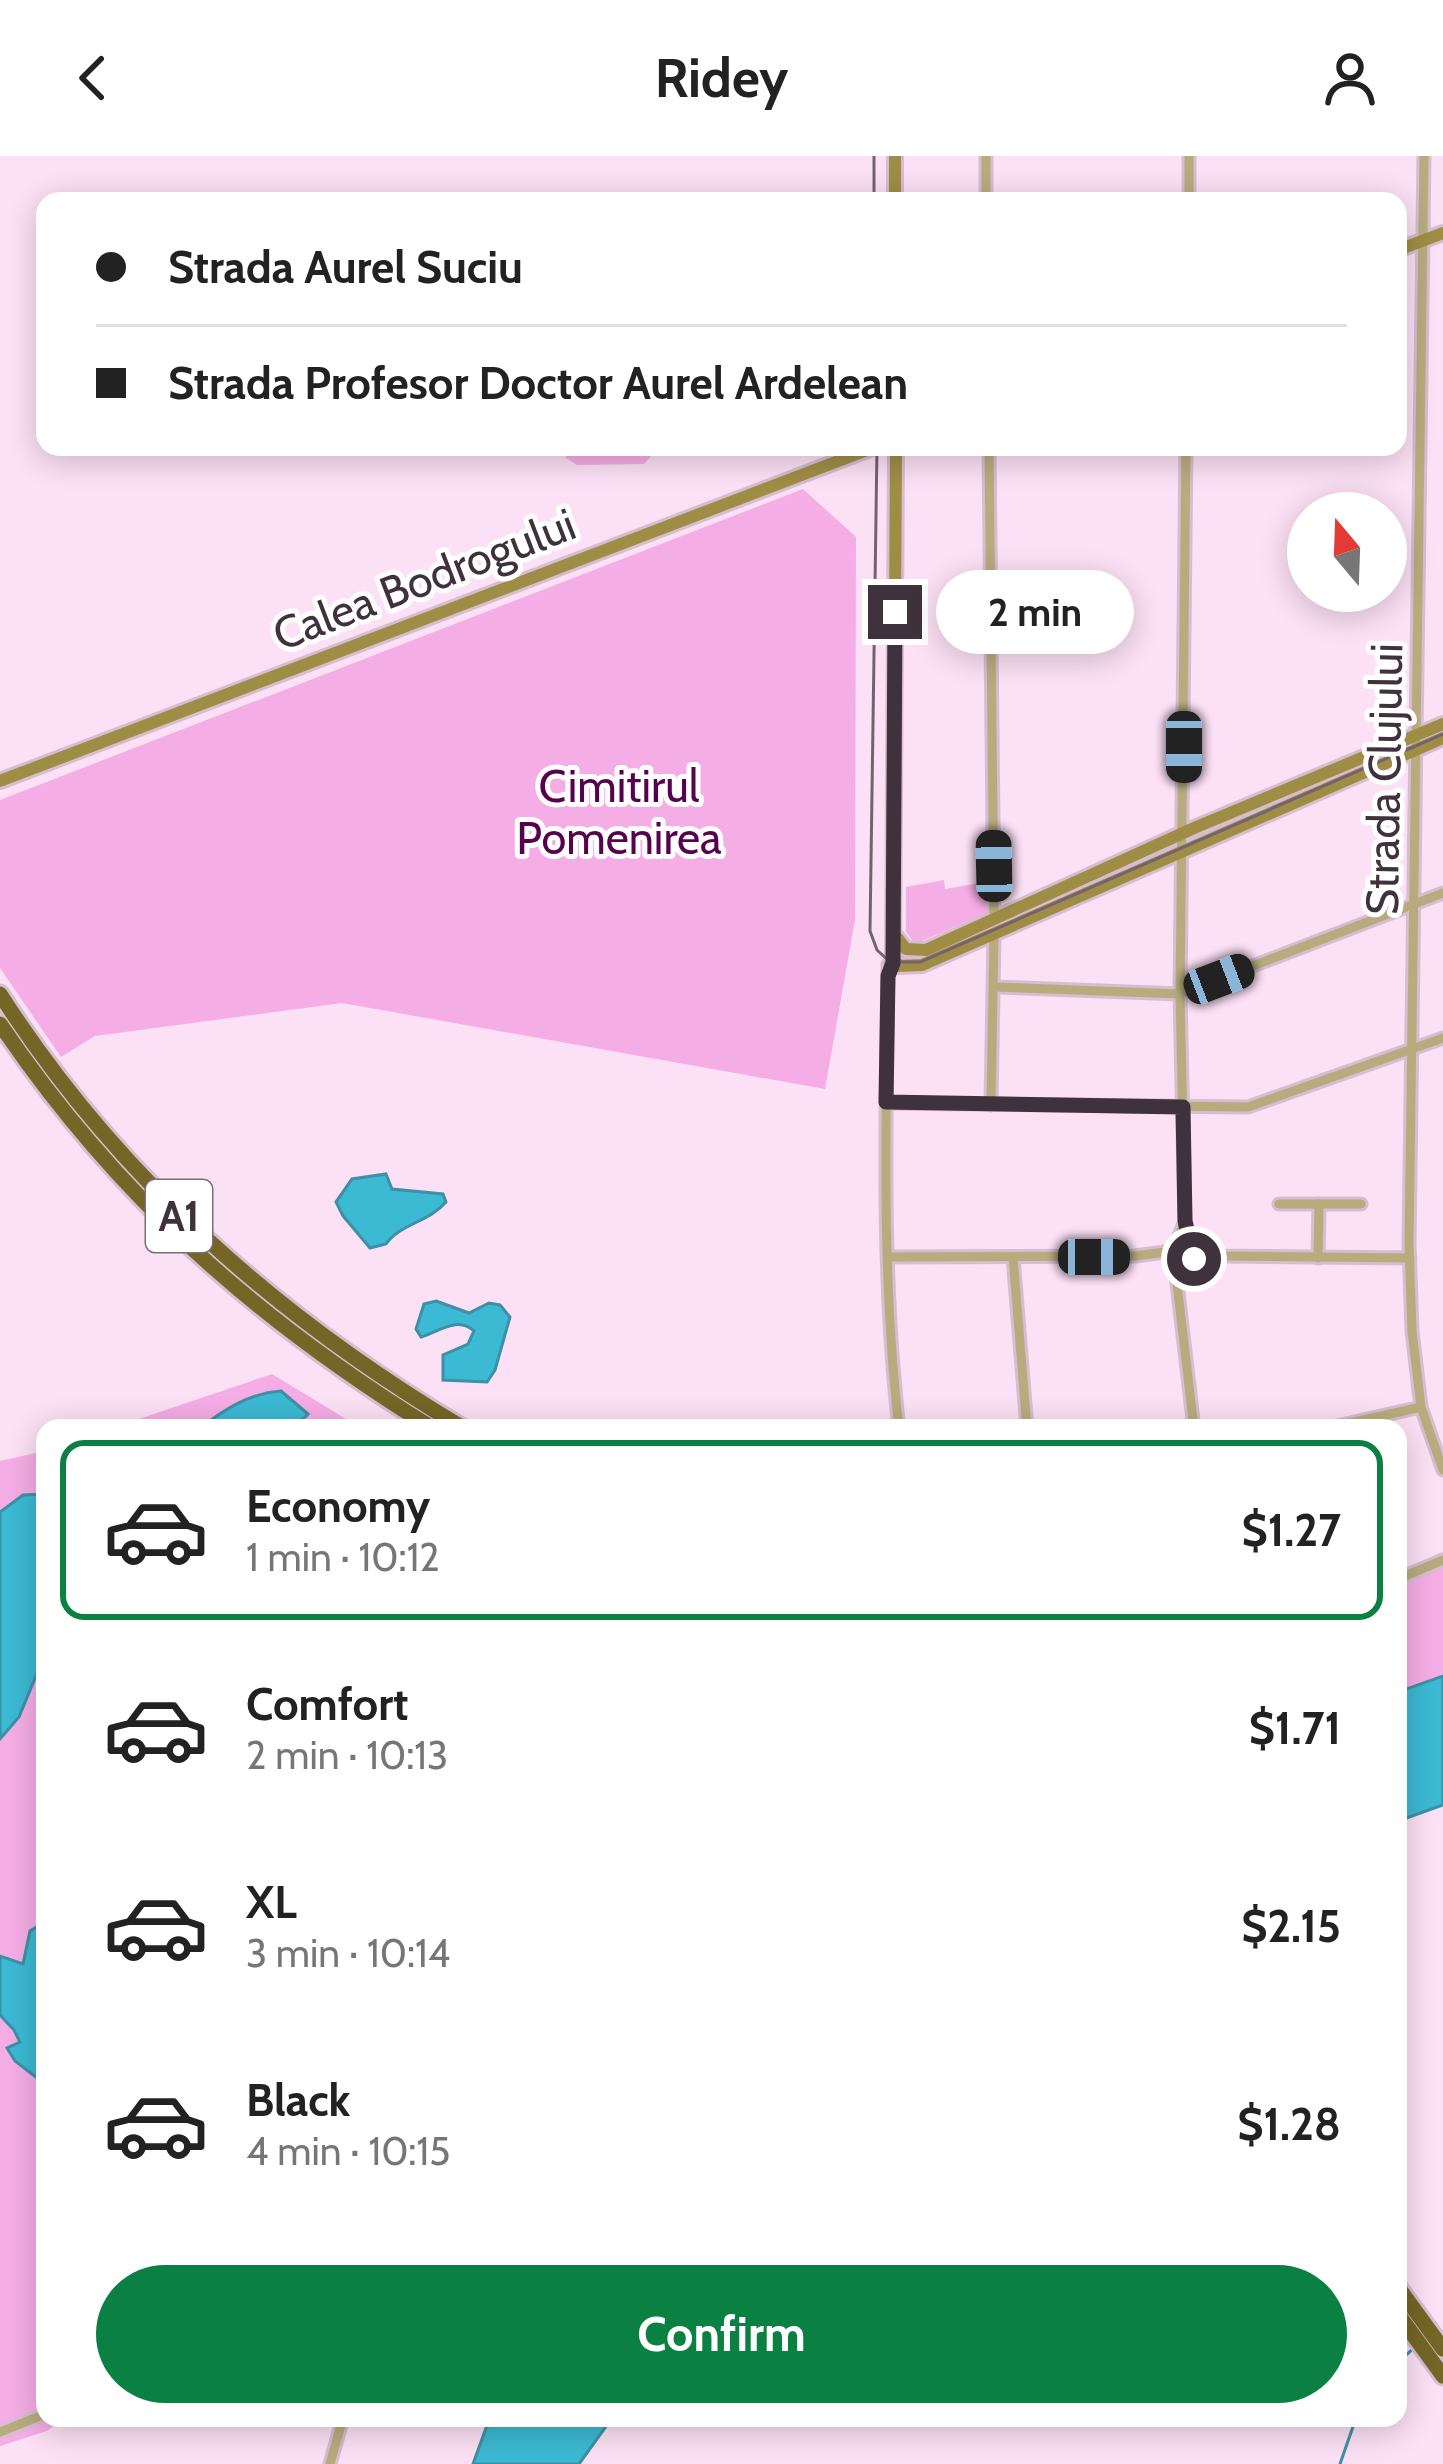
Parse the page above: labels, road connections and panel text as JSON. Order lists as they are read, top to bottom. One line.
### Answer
{"streets":{"highway":["A1"],"main road":["Calea Bodrogului"],"street":["Strada Clujului"]},"parks":["Cimitirul Pomenirea"],"north":"top","page":{"header":"Ridey","banner":["Strada Aurel Suciu","Strada Profesor Doctor Aurel Ardelean"],"bubble":"2 min","list":[{"name":"Economy","note":"1 min · 10:12","value":"$1.27"},{"name":"Comfort","note":"2 min · 10:13","value":"$1.71"},{"name":"XL","note":"3 min · 10:14","value":"$2.15"},{"name":"Black","note":"4 min · 10:15","value":"$1.28"}],"buttons":"Confirm"}}
